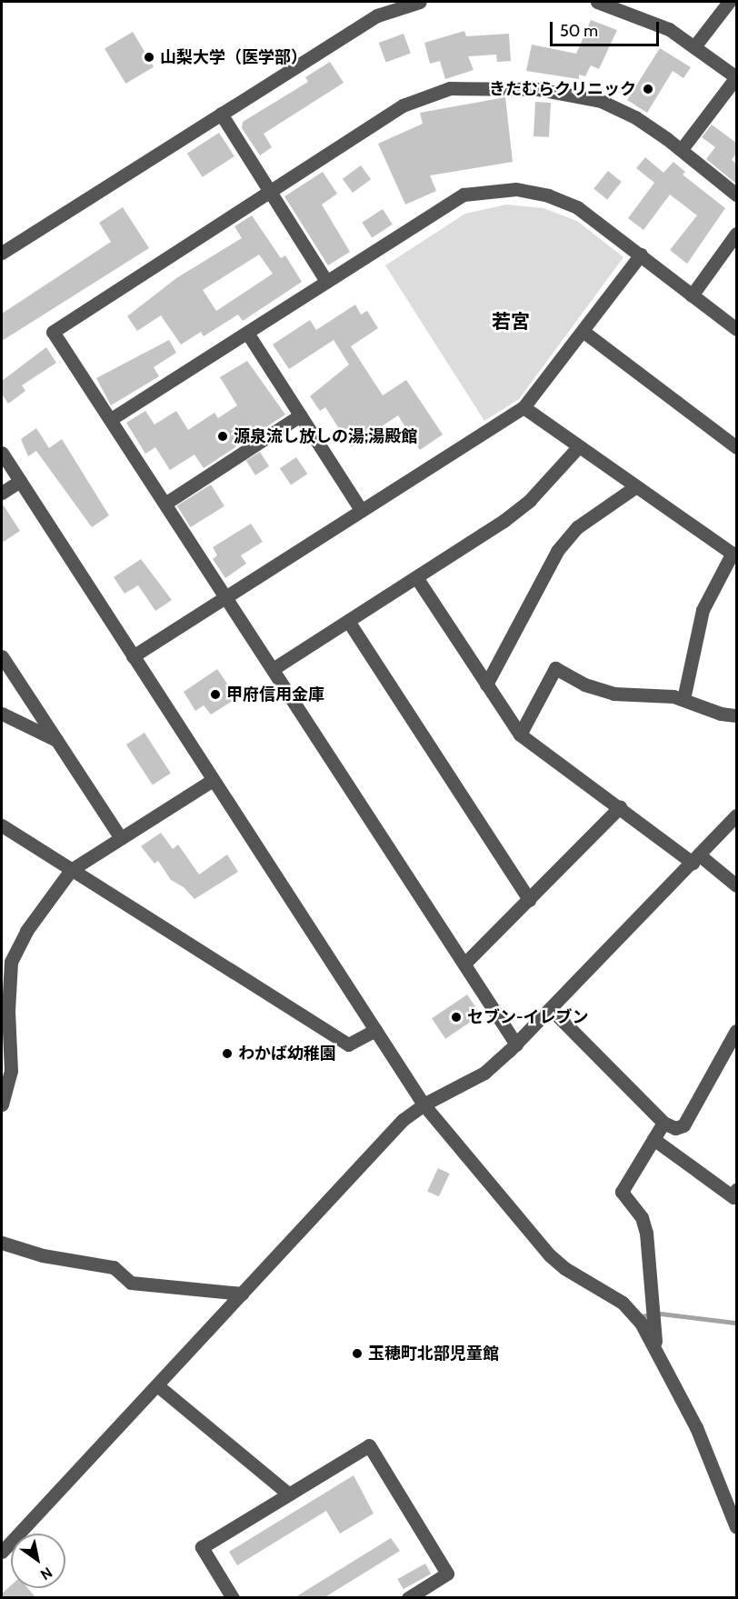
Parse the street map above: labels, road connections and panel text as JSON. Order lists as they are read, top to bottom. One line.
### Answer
{"districts":["若宮"],"places":["山梨大学（医学部）","きたむらクリニック","源泉流し放しの湯;湯殿館","甲府信用金庫","セブン-イレブン","わかば幼稚園","玉穂町北部児童館"],"scale_bar":"50 m","north":"bottom right"}
